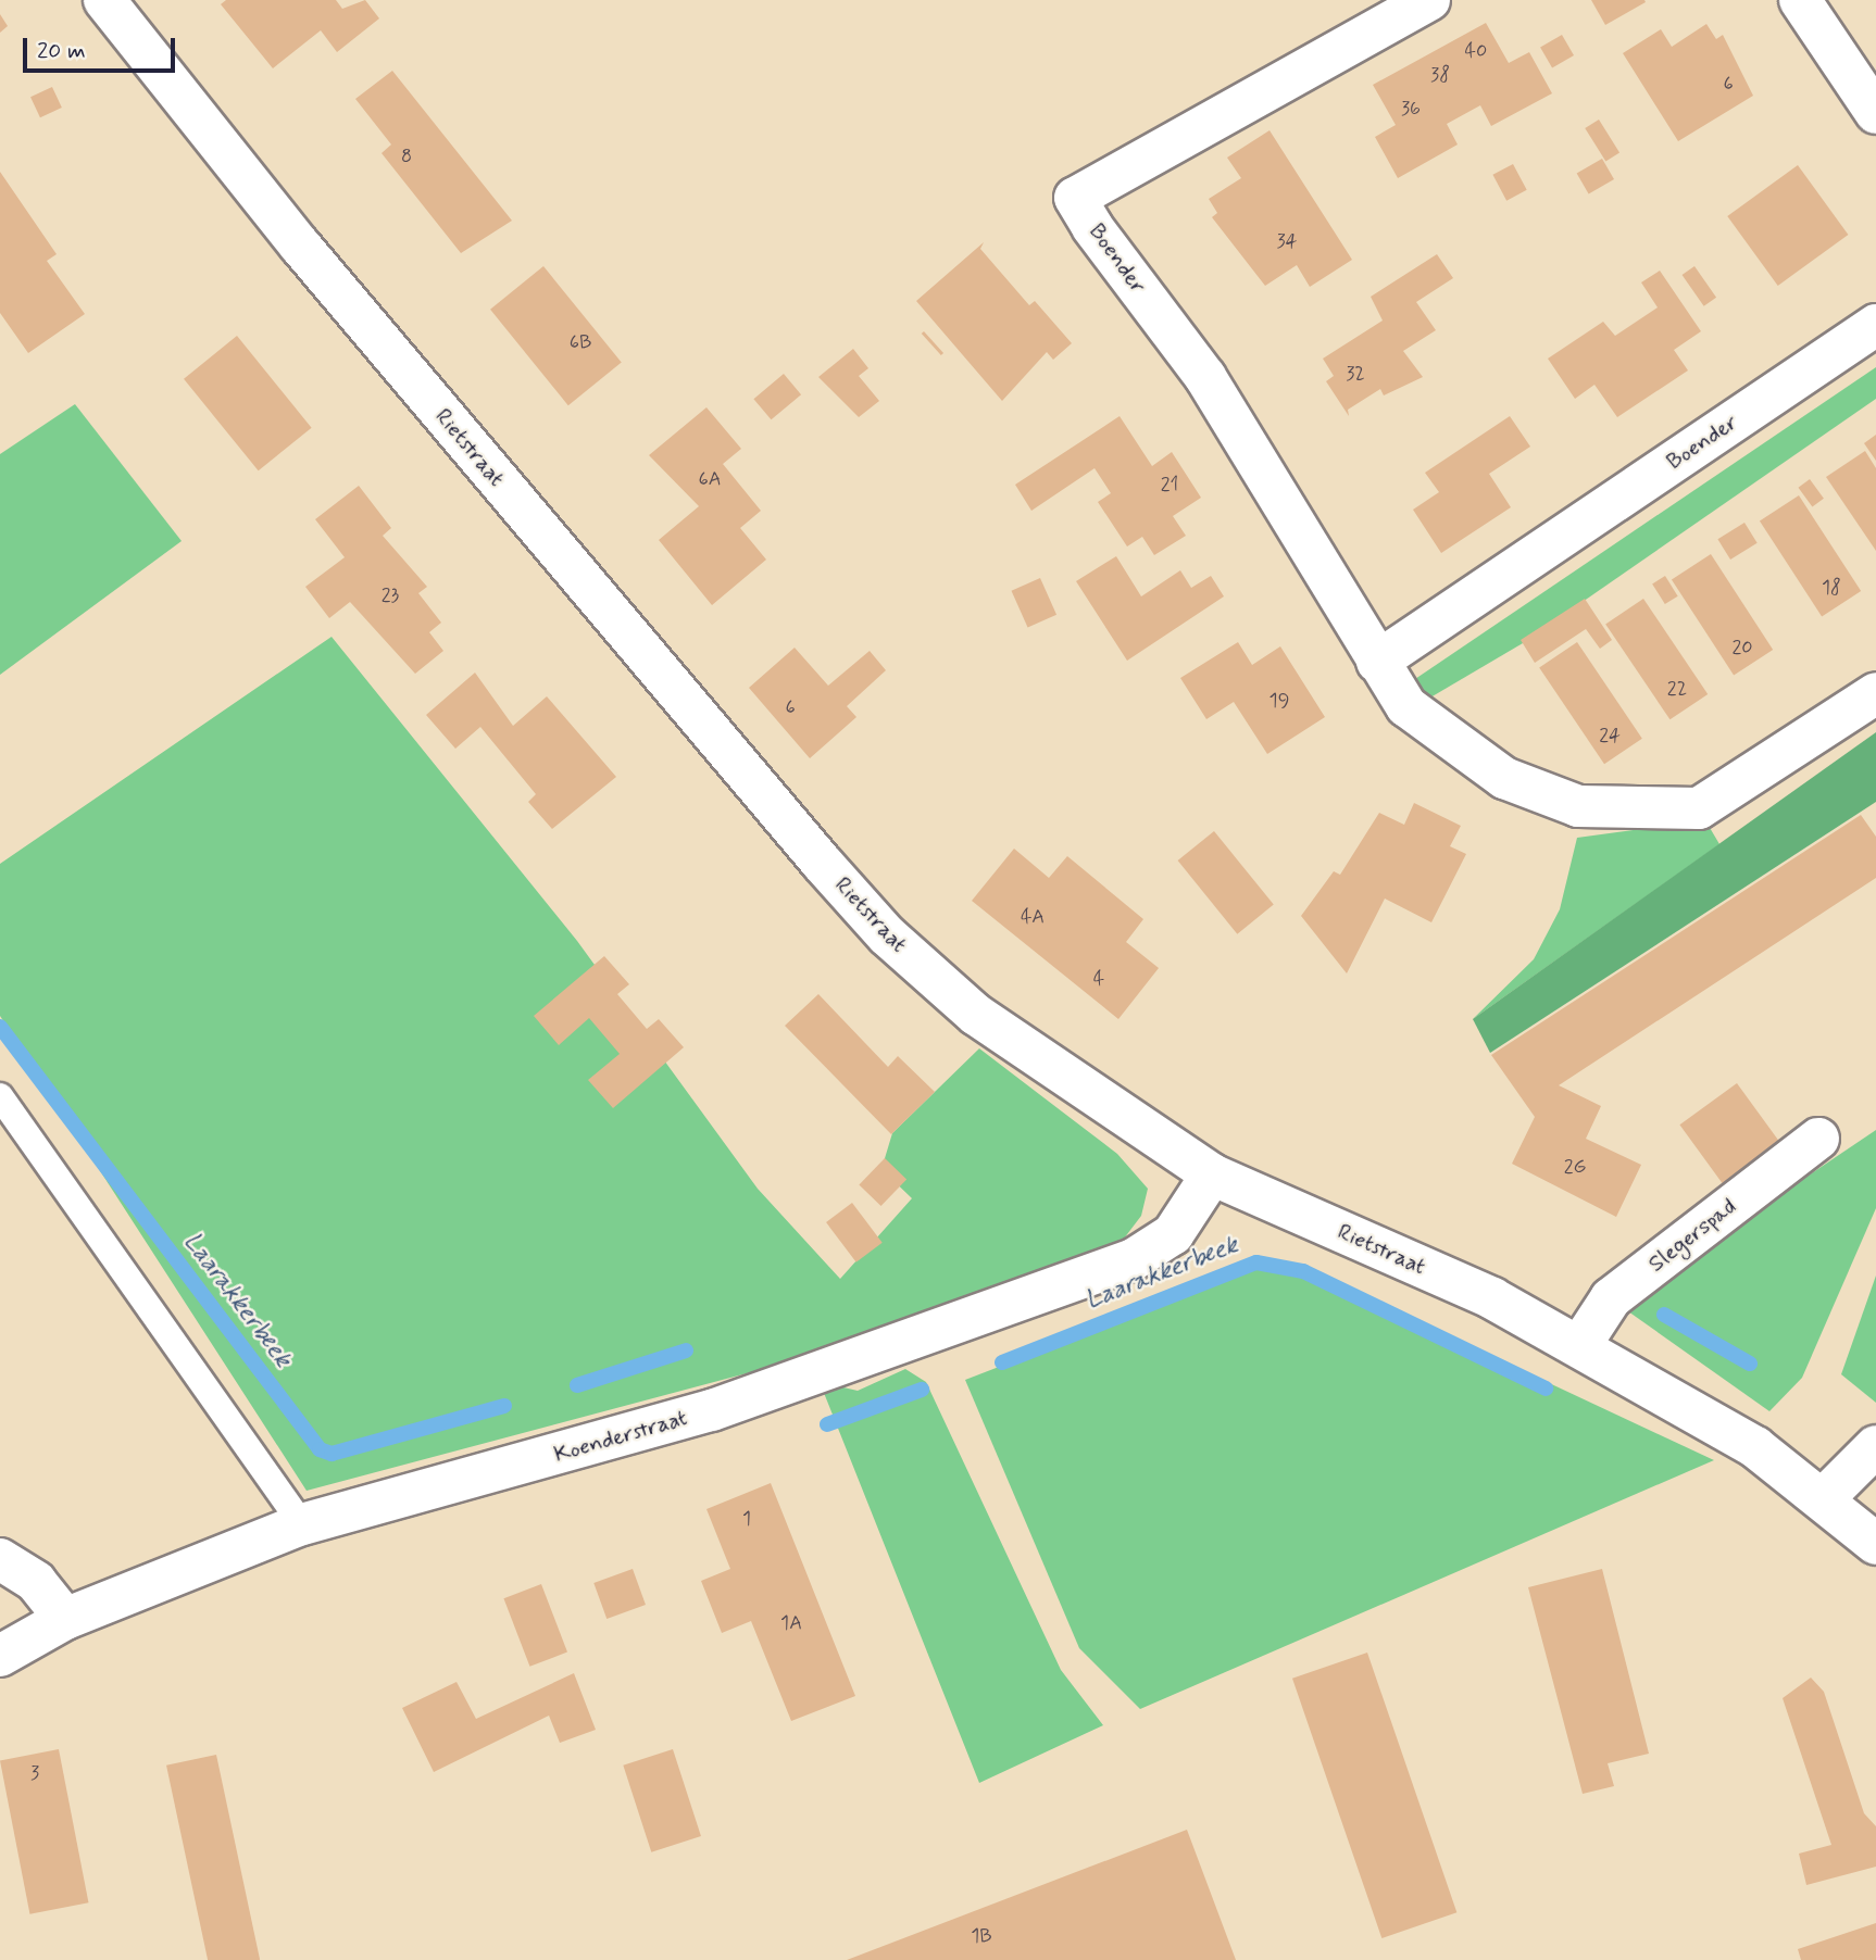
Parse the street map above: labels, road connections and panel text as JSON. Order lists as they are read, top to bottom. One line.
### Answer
{"streets":{"street":["Boender","Rietstraat","Slegerspad","Koenderstraat"]},"crossings":[["Rietstraat","Slegerspad"],["Rietstraat","Koenderstraat"]],"water":["Laarakkerbeek"],"house_numbers":["40","38","6","36","8","34","6B","32","6A","21","18","23","20","22","19","6","24","4A","4","2G","1","1A","3","1B"],"scale_bar":"20 m"}
